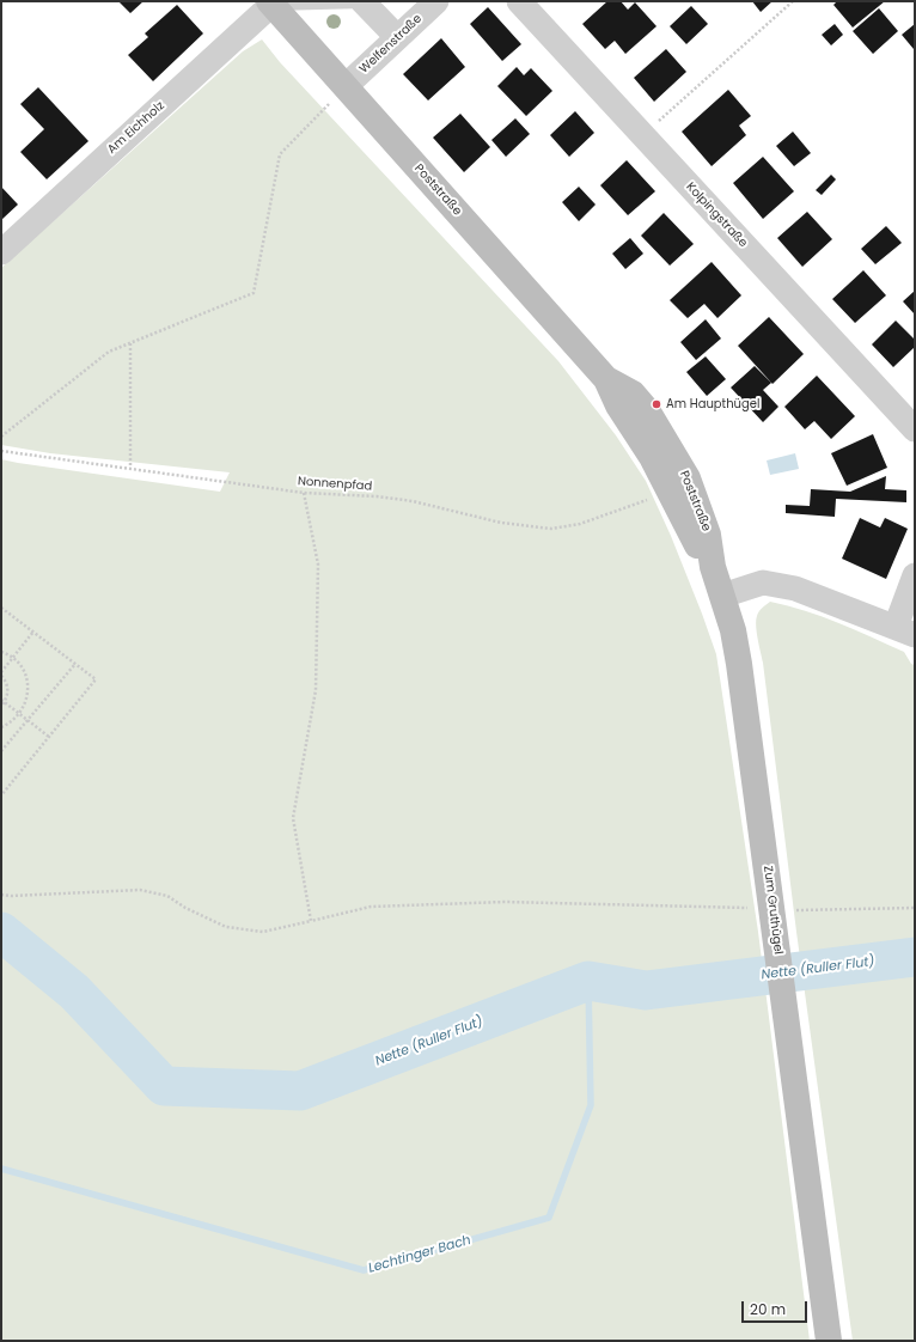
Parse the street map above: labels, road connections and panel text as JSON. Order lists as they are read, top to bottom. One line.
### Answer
{"streets":{"street":["Welfenstraße","Am Eichholz","Poststraße","Kolpingstraße","Zum Gruthügel"],"path":["Nonnenpfad"]},"crossings":[["Welfenstraße","Poststraße"],["Am Eichholz","Poststraße"],["Poststraße","Zum Gruthügel"]],"water":["Nette (Ruller Flut)","Lechtinger Bach"],"places":["Am Haupthügel"],"scale_bar":"20 m"}
